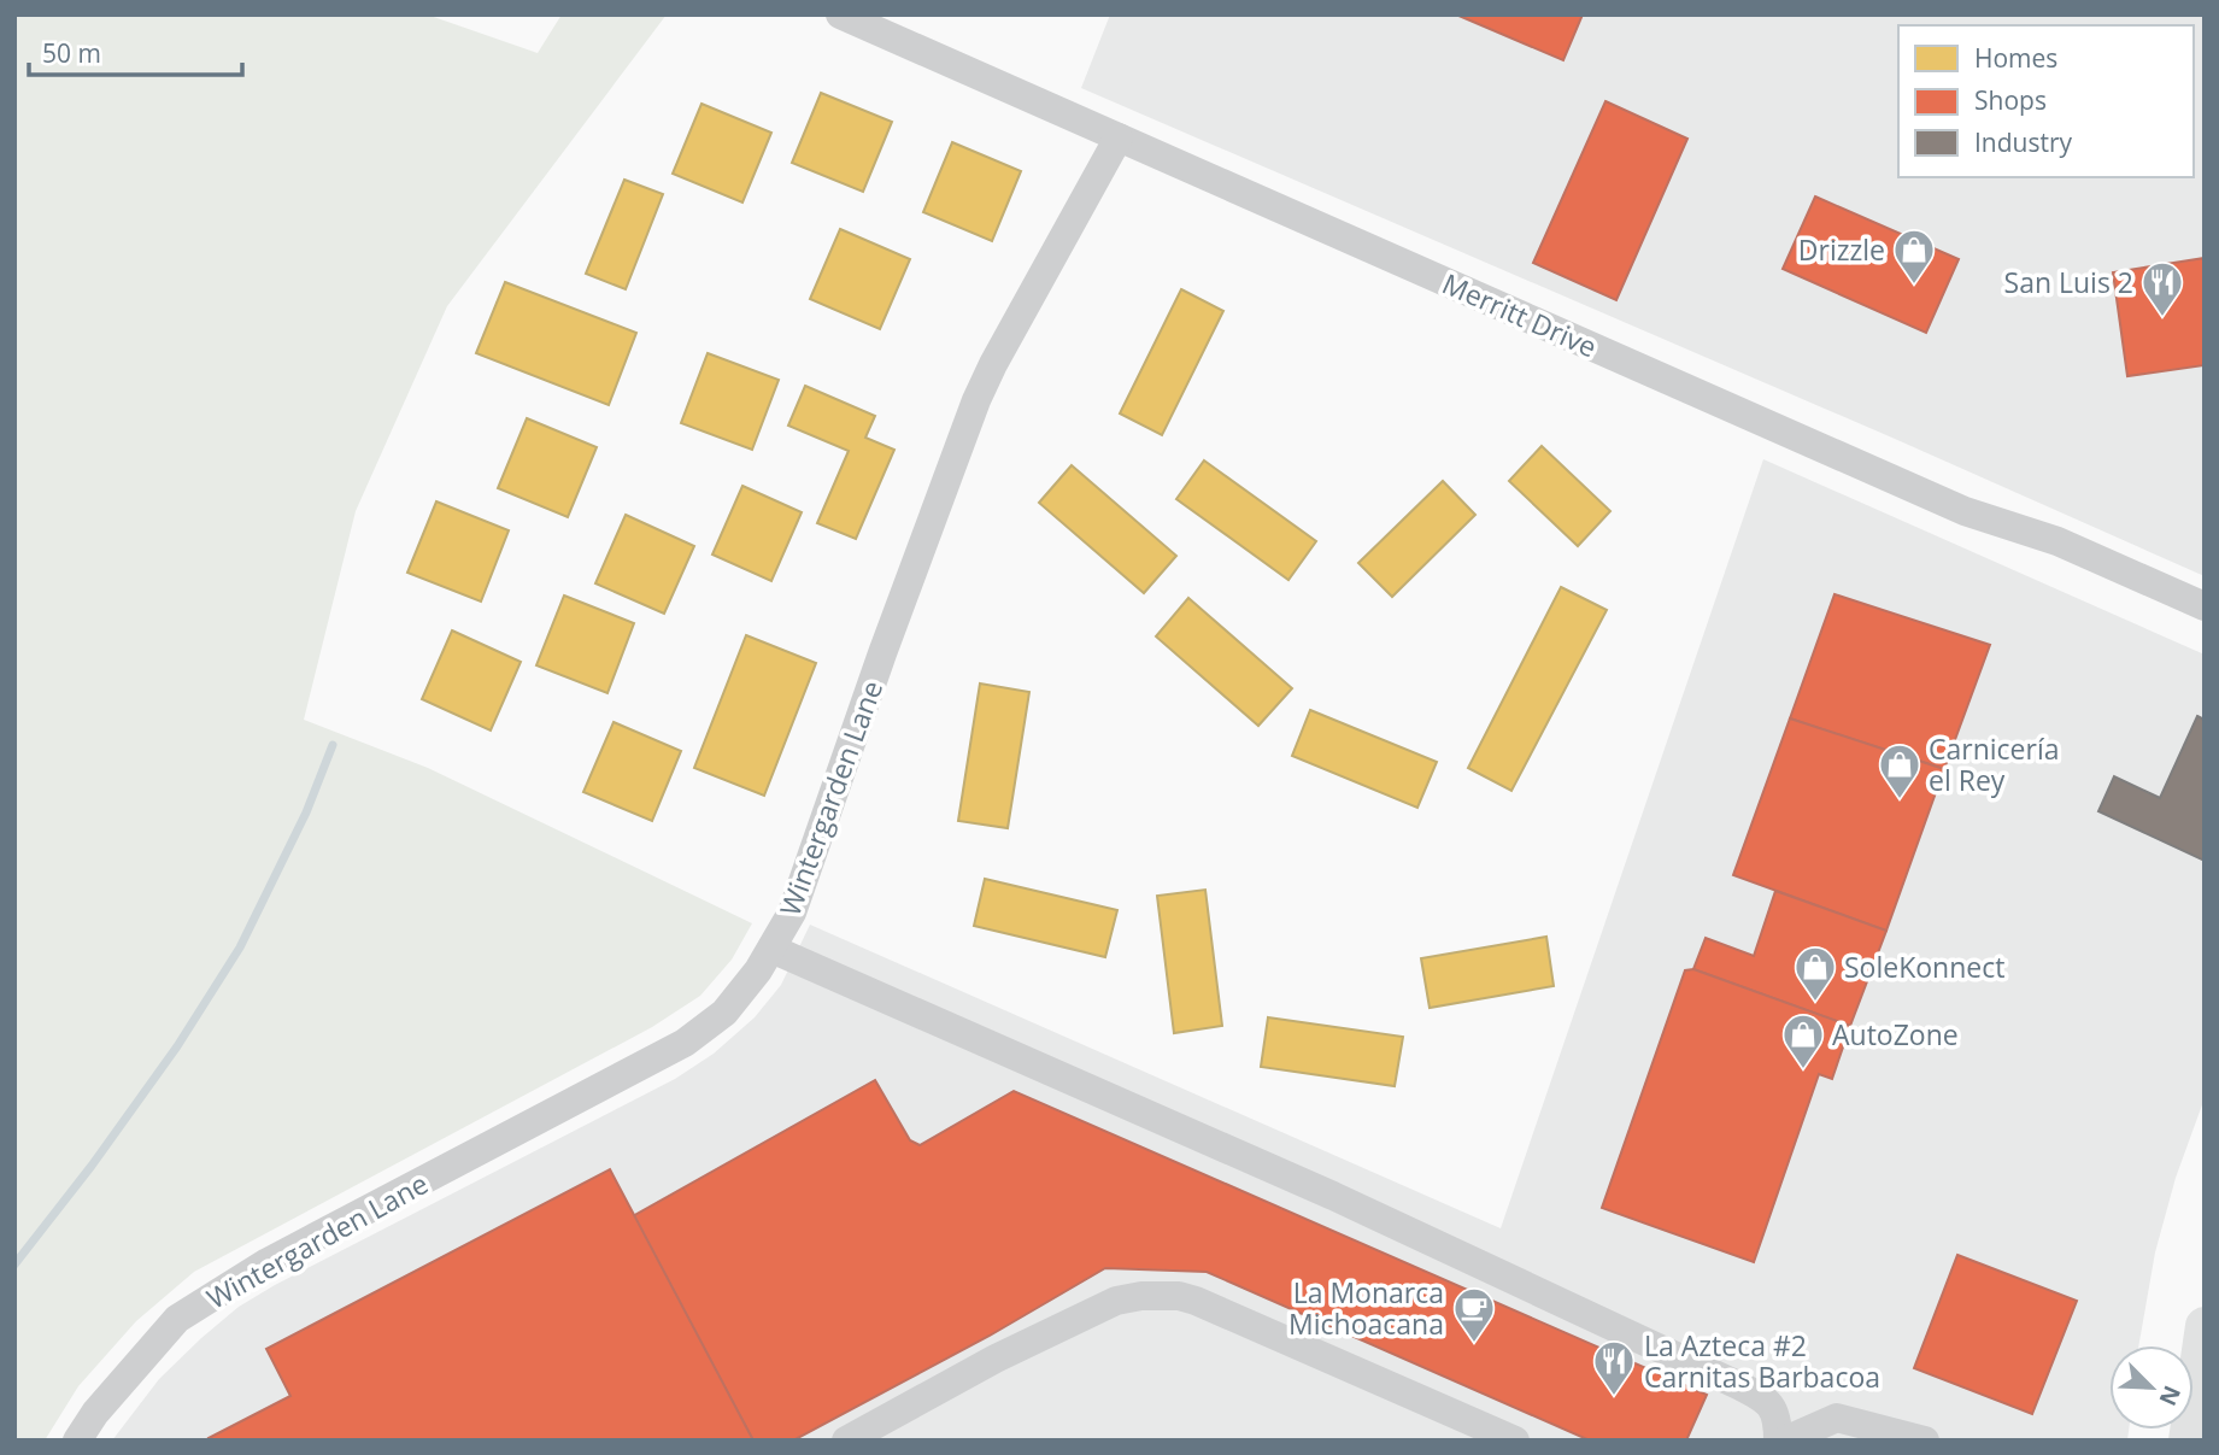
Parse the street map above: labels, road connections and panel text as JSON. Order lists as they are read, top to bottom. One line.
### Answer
{"streets":{"street":["Merritt Drive","Wintergarden Lane"]},"crossings":[["Merritt Drive","Wintergarden Lane"]],"places":{"shop":["Drizzle","Carnicería el Rey","SoleKonnect","AutoZone"],"restaurant":["San Luis 2","La Azteca #2 Carnitas Barbacoa"],"cafe":["La Monarca Michoacana"]},"legend":["Homes","Shops","Industry"],"scale_bar":"50 m","north":"bottom right"}
